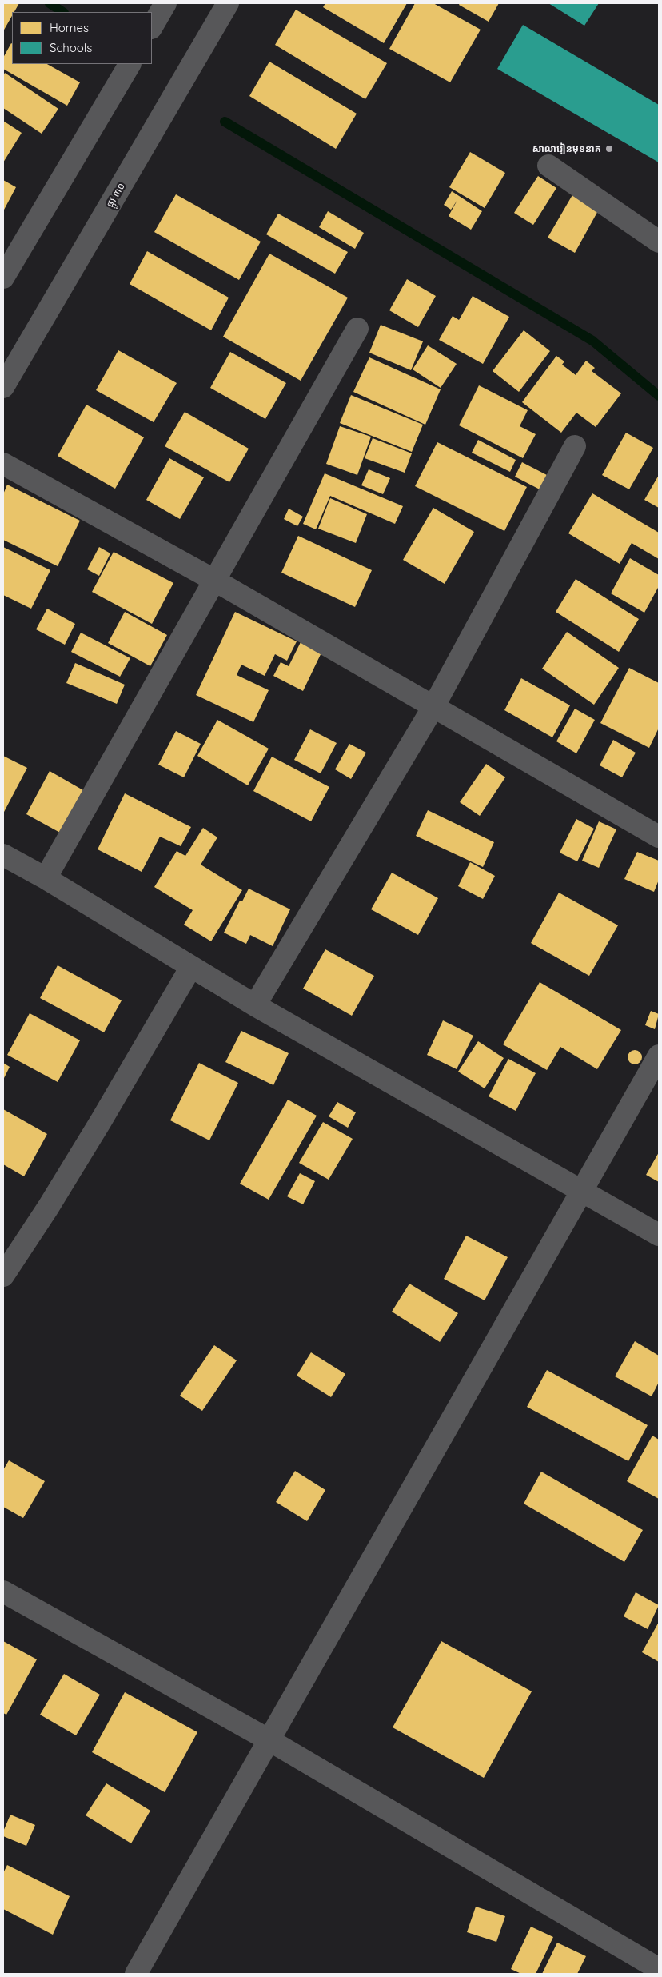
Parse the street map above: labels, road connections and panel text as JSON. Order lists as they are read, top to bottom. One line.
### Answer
{"streets":{"street":["ផ្លូវ ៣០"]},"places":["សាលារៀនមុខនាគ"],"legend":["Homes","Schools"]}
